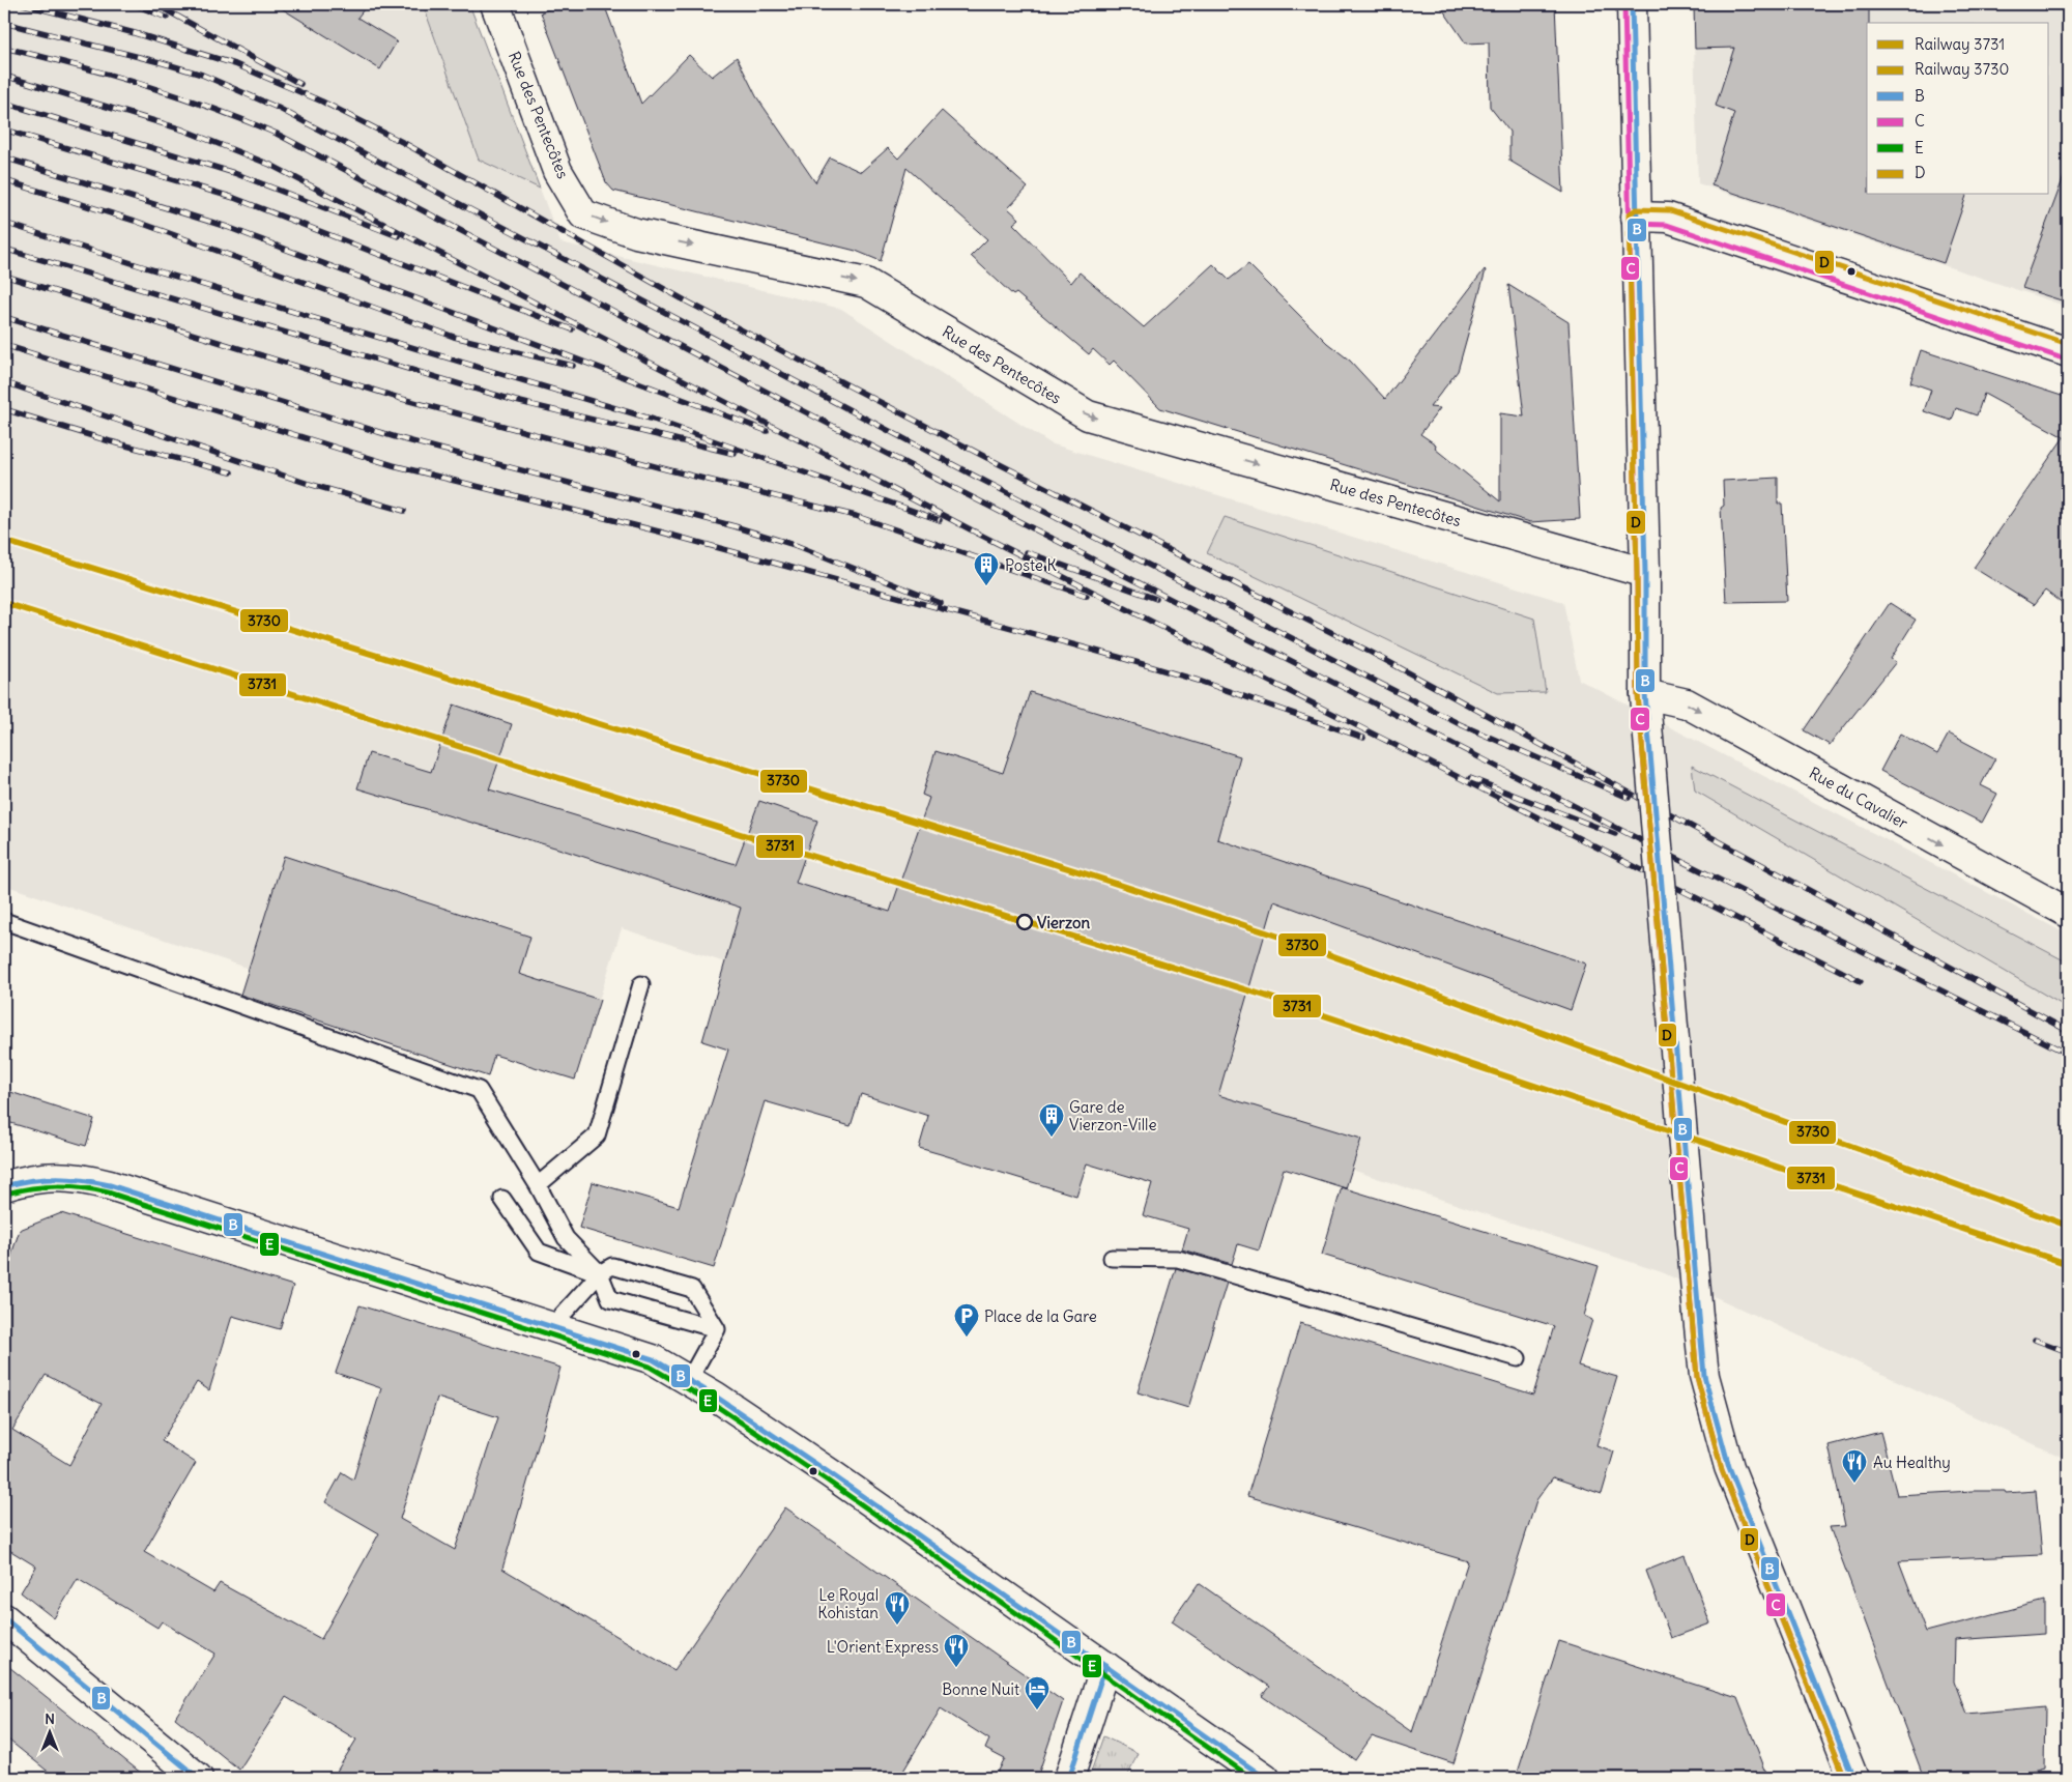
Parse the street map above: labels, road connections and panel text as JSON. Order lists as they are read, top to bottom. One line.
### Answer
{"streets":{"main road":["Rue des Pentecôtes","Rue du Cavalier"]},"one_way":["Rue des Pentecôtes","Rue du Cavalier"],"places":{"building":["Poste K","Gare de Vierzon-Ville"],"other":["Vierzon"],"parking":["Place de la Gare"],"restaurant":["Au Healthy","Le Royal Kohistan","L'Orient Express"],"hotel":["Bonne Nuit"]},"lines":["transit line B","transit line C","transit line D","rail line 3730","rail line 3731","transit line E"],"legend":["Railway 3731","Railway 3730","B","C","E","D"],"north":"top"}
